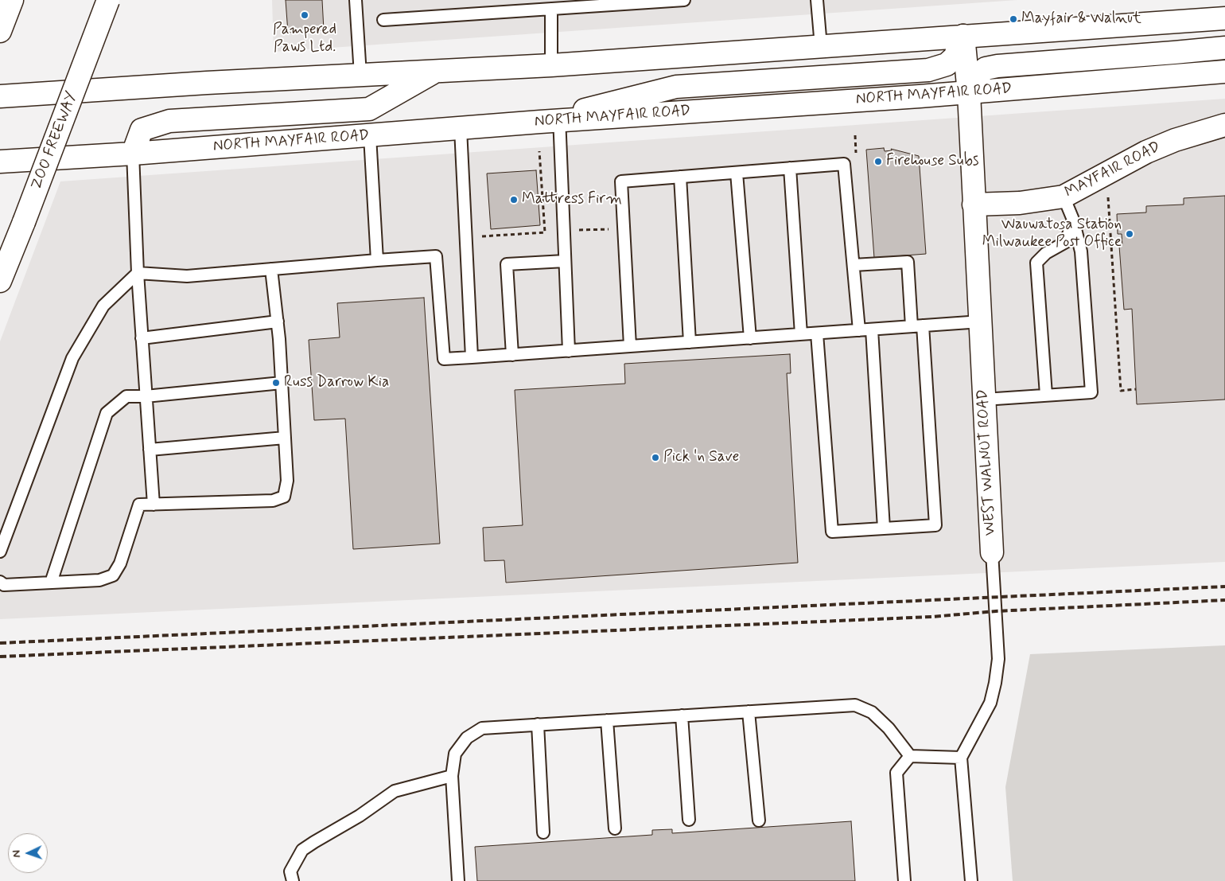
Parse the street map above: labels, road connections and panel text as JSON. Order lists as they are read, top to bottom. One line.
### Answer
{"streets":{"main road":["NORTH MAYFAIR ROAD","ZOO FREEWAY","MAYFAIR ROAD","WEST WALNUT ROAD"]},"crossings":[["NORTH MAYFAIR ROAD","WEST WALNUT ROAD"],["MAYFAIR ROAD","WEST WALNUT ROAD"]],"places":["Pampered Paws Ltd.","Mayfair & Walnut","Firehouse Subs","Mattress Firm","Wauwatosa Station Milwaukee Post Office","Russ Darrow Kia","Pick 'n Save"],"north":"left"}
